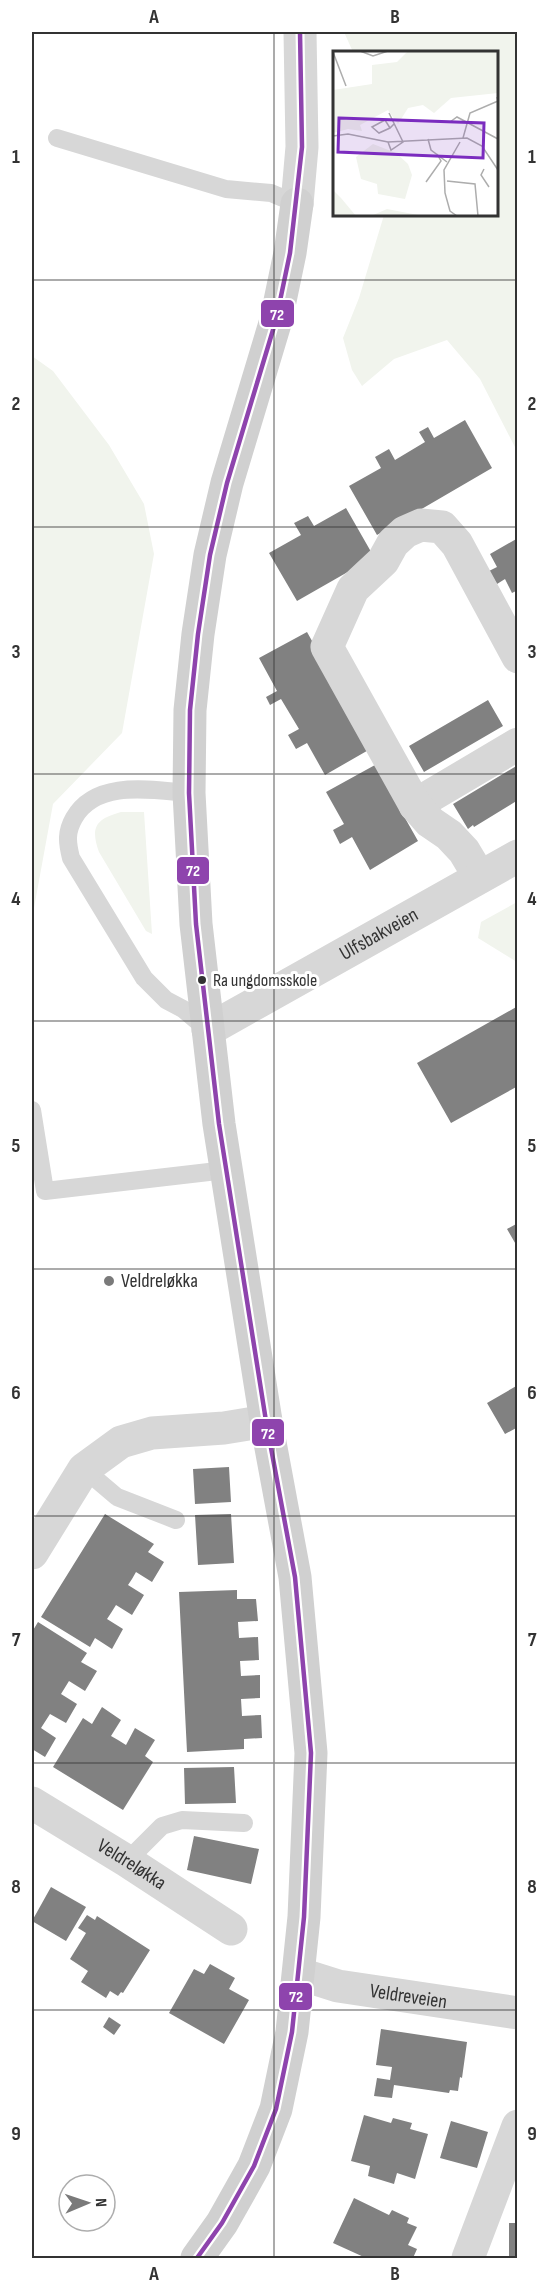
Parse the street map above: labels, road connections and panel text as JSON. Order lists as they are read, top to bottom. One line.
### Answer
{"streets":{"street":["Ulfsbakveien","Veldreløkka","Veldreveien"]},"places":["Ra ungdomsskole","Veldreløkka"],"lines":["transit line 72"],"north":"right","grid":{"columns":["A","B"],"rows":["1","2","3","4","5","6","7","8","9"]}}
